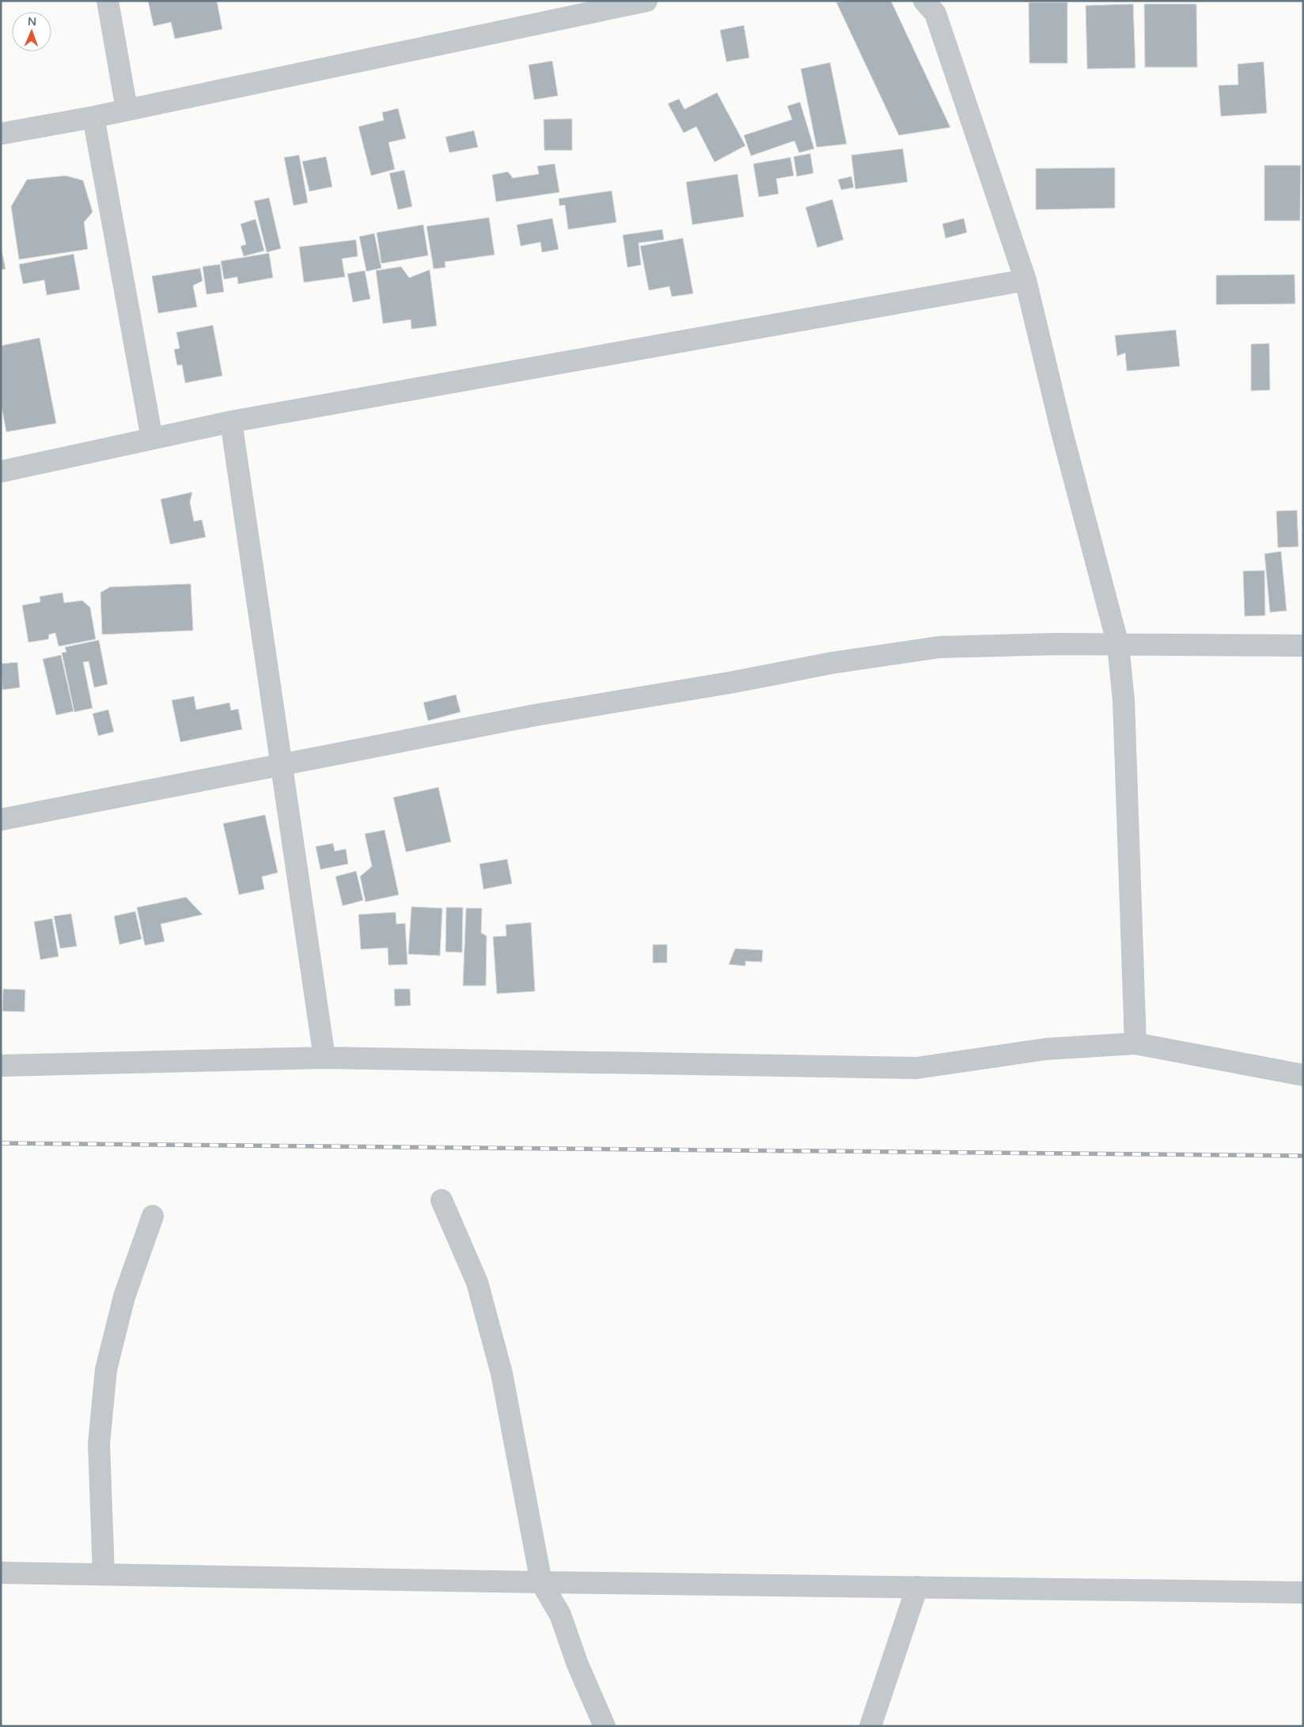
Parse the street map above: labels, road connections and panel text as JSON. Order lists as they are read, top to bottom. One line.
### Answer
{"north":"top"}
